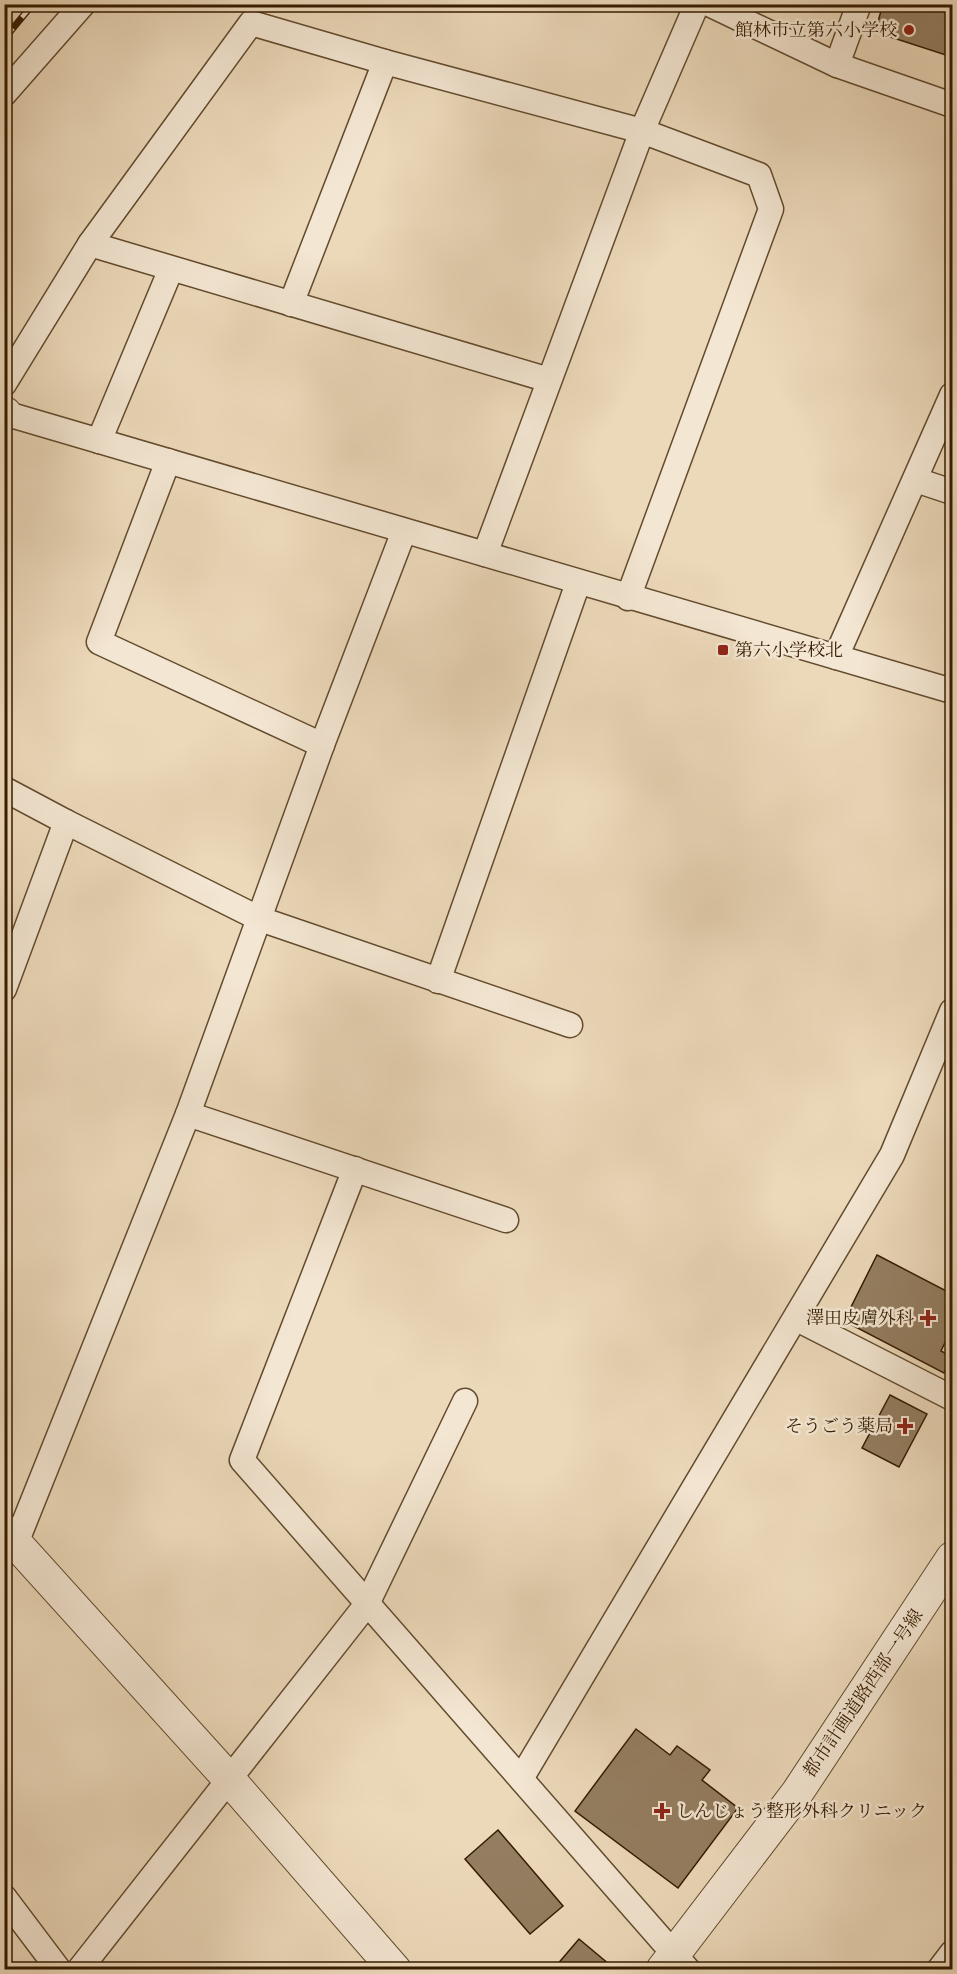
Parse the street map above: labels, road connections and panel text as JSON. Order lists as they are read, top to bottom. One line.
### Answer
{"streets":{"street":["都市計画道路西部一号線"]},"places":{"other":["館林市立第六小学校"],"transit":["第六小学校北"],"health":["澤田皮膚外科","そうごう薬局","しんじょう整形外科クリニック"]}}
